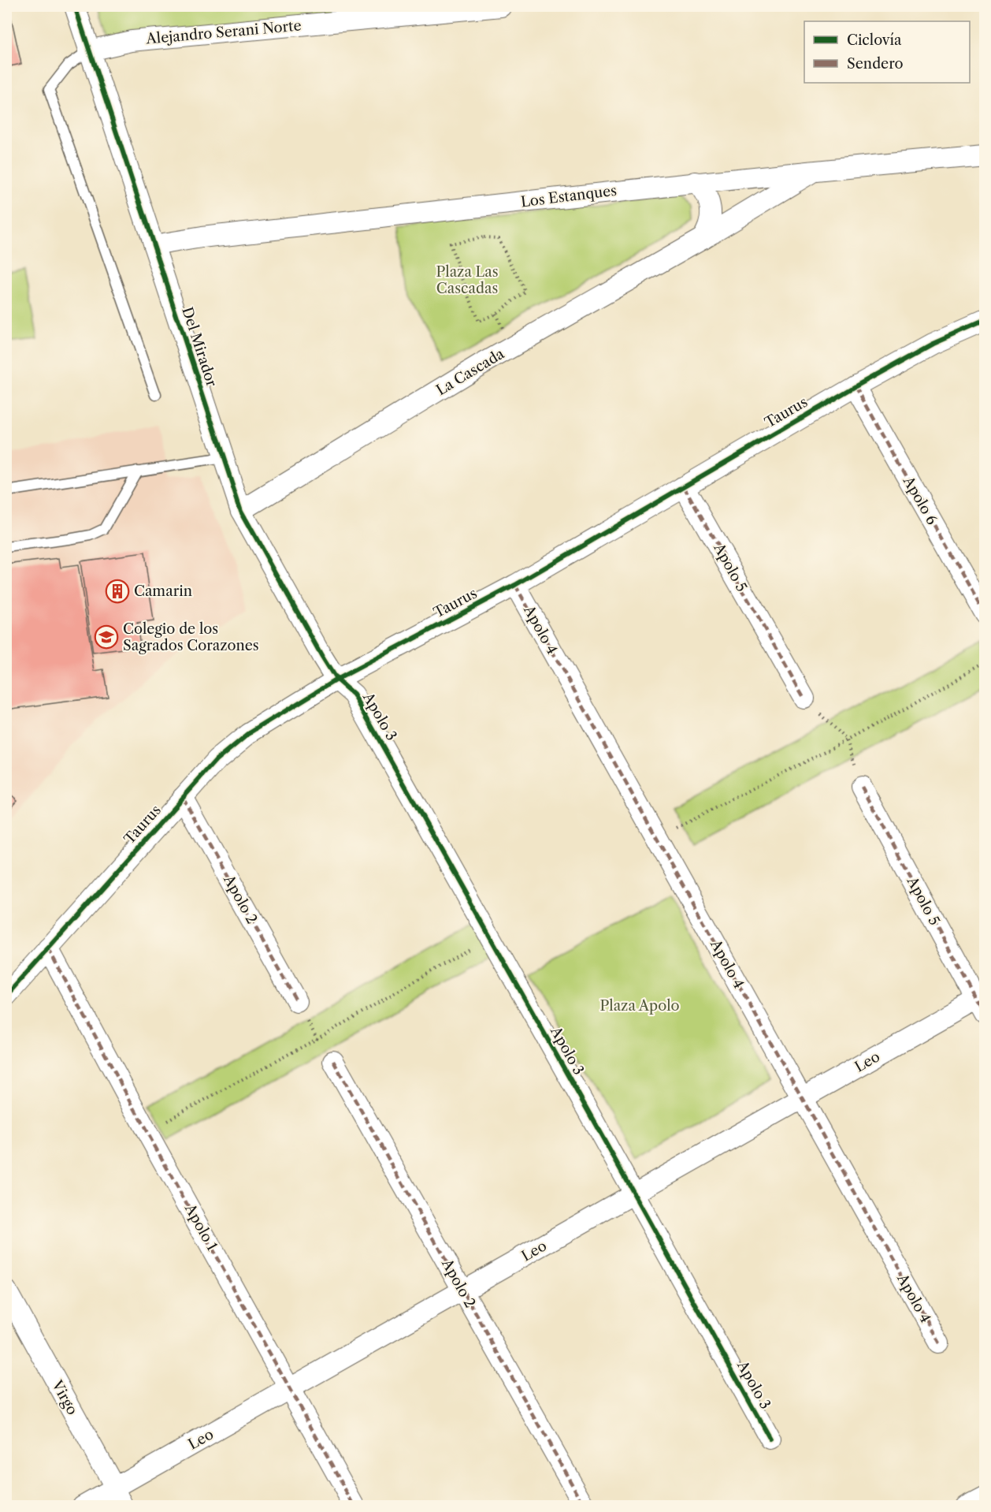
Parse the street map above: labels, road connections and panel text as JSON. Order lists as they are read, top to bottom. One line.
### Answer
{"streets":{"street":["Alejandro Serani Norte","Los Estanques","Del Mirador","La Cascada","Taurus","Apolo 6","Apolo 5","Apolo 4","Apolo 3","Apolo 2","Leo","Apolo 1","Virgo"]},"crossings":[["Alejandro Serani Norte","Del Mirador"],["Los Estanques","Del Mirador"],["Los Estanques","La Cascada"],["Del Mirador","La Cascada"],["Del Mirador","Taurus"],["Del Mirador","Apolo 3"],["Taurus","Apolo 6"],["Taurus","Apolo 5"],["Taurus","Apolo 4"],["Taurus","Apolo 3"],["Taurus","Apolo 2"],["Taurus","Apolo 1"],["Apolo 5","Leo"],["Apolo 4","Leo"],["Apolo 3","Leo"],["Apolo 2","Leo"],["Leo","Apolo 1"],["Leo","Virgo"]],"parks":["Plaza Las Cascadas","Plaza Apolo"],"places":{"building":["Camarin"],"school or university":["Colegio de los Sagrados Corazones"]},"legend":["Ciclovía","Sendero"]}
